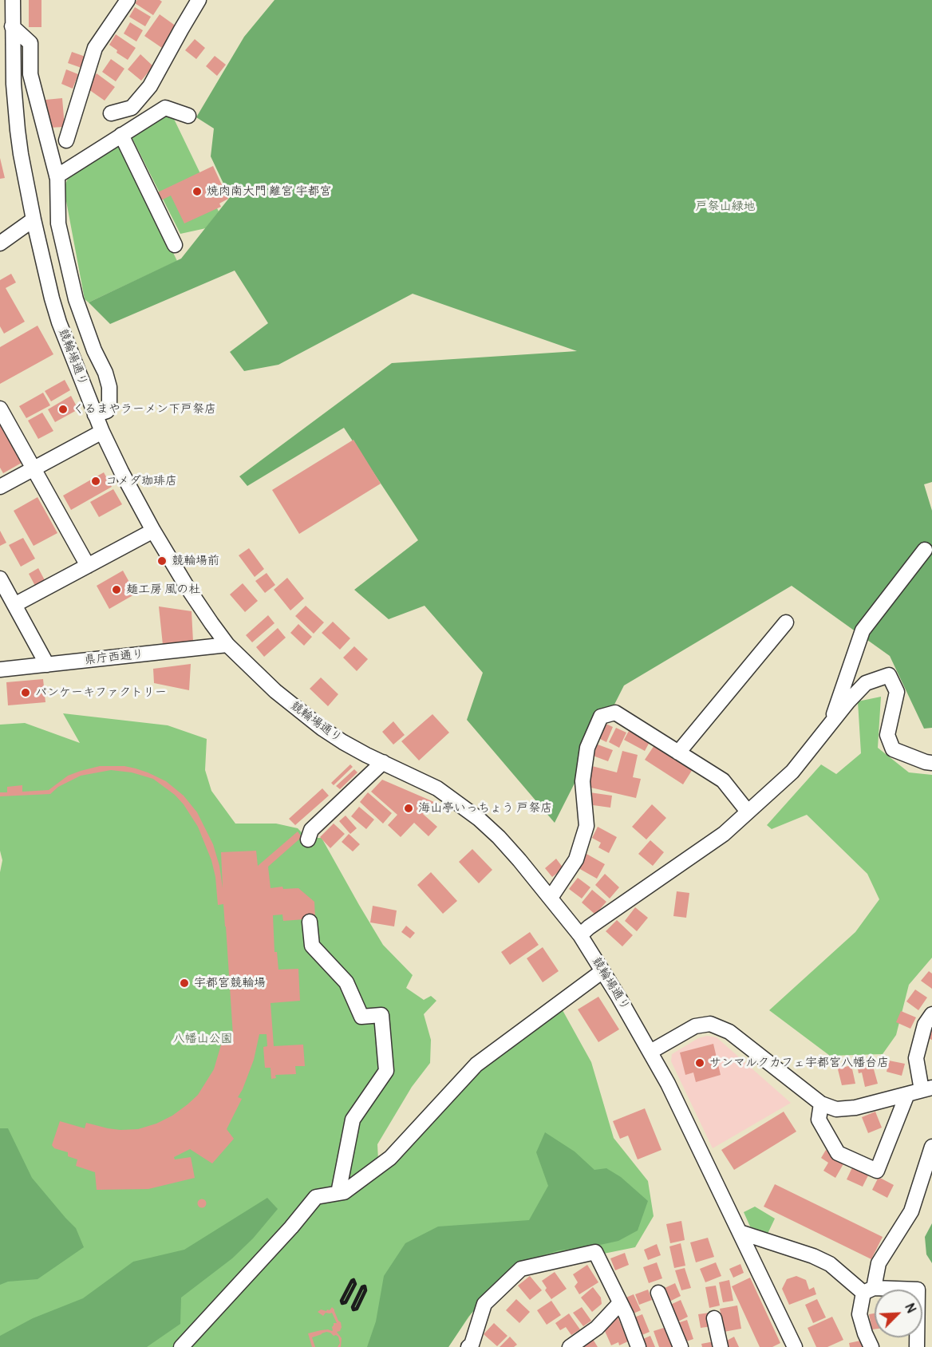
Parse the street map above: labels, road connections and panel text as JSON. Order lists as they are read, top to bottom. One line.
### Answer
{"streets":{"street":["競輪場通り","県庁西通り"]},"crossings":[["競輪場通り","県庁西通り"]],"parks":["戸祭山緑地","八幡山公園"],"places":["焼肉南大門 離宮 宇都宮","くるまやラーメン下戸祭店","コメダ珈琲店","競輪場前","麺工房 風の杜","パンケーキファクトリー","海山亭いっちょう 戸祭店","宇都宮競輪場","サンマルクカフェ宇都宮八幡台店"],"north":"top right"}
